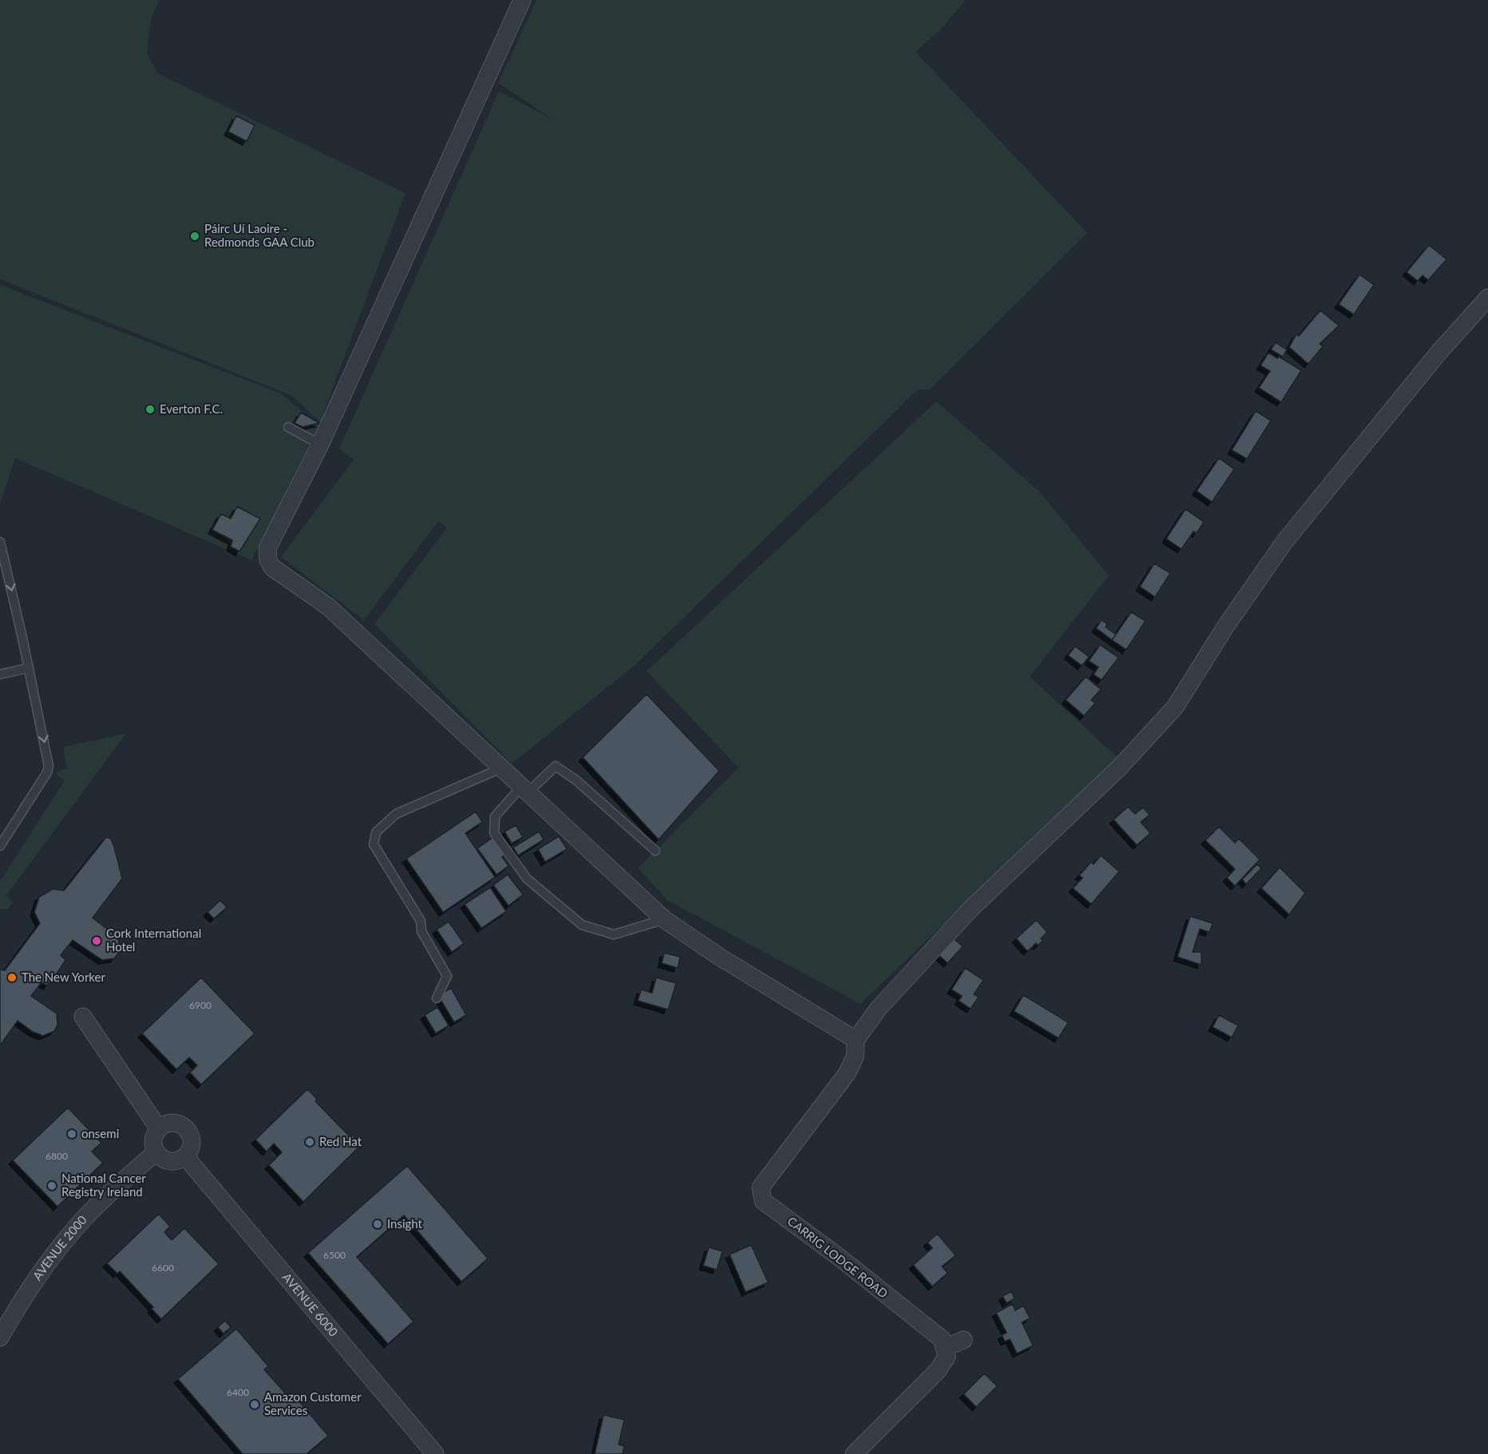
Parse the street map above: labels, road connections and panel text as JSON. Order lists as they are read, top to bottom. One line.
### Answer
{"streets":{"street":["AVENUE 2000","CARRIG LODGE ROAD","AVENUE 6000"]},"crossings":[["AVENUE 2000","AVENUE 6000"]],"places":["Páirc Uí Laoire - Redmonds GAA Club","Everton F.C.","Cork International Hotel","The New Yorker","onsemi","Red Hat","National Cancer Registry Ireland","Insight","Amazon Customer Services"],"house_numbers":["6900","6800","6500","6600","6400"]}
